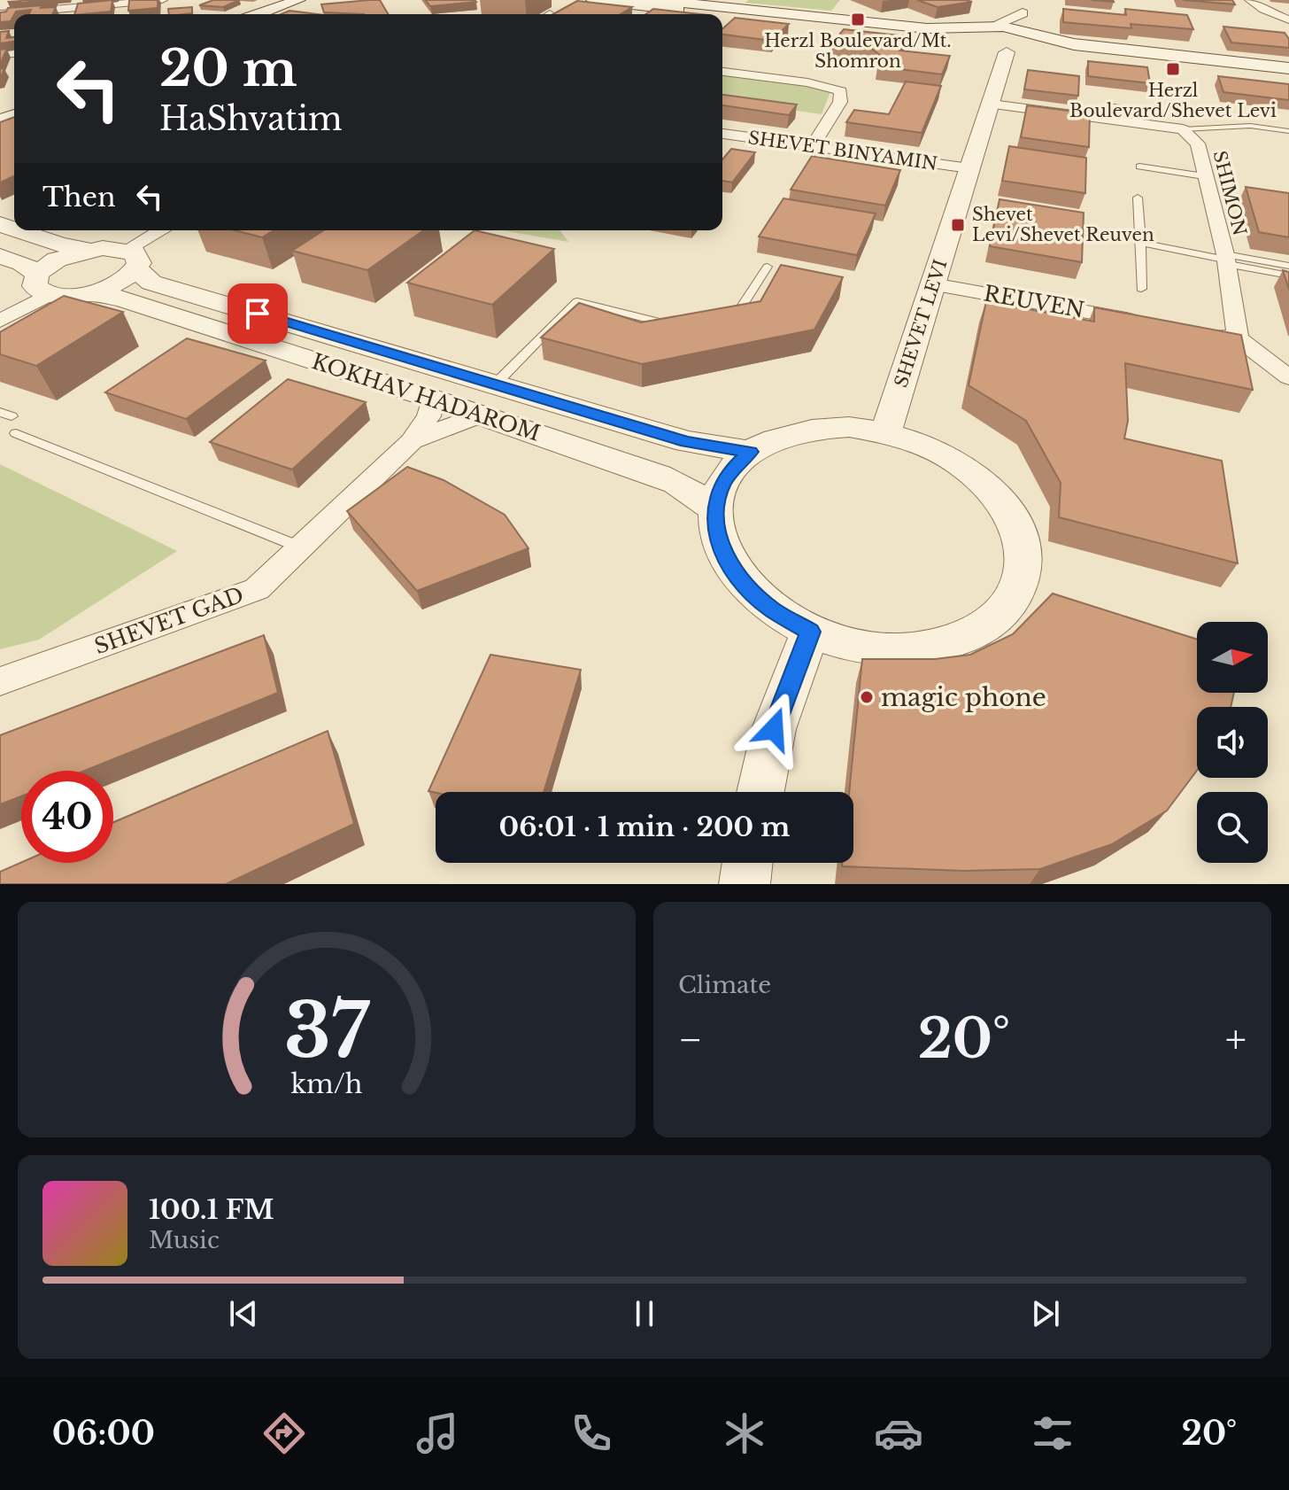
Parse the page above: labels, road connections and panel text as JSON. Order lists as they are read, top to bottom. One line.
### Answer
{"streets":{"street":["SHEVET BINYAMIN","SHIMON","REUVEN","SHEVET LEVI","KOKHAV HADAROM","SHEVET GAD"]},"crossings":[["SHEVET BINYAMIN","SHEVET LEVI"],["REUVEN","SHEVET LEVI"],["KOKHAV HADAROM","SHEVET GAD"]],"places":{"transit":["Herzl Boulevard/Mt. Shomron","Herzl Boulevard/Shevet Levi","Shevet Levi/Shevet Reuven"],"other":["magic phone"]},"north":"right","page":{"turn":["20 m","HaShvatim"],"then":"Then","limit":"40","trip":"06:01 · 1 min · 200 m","tile":"Climate","heat":["−","20°","+"],"song":["100.1 FM","Music"],"tabs":["06:00","20°"],"gauge":["37","km/h"]}}
